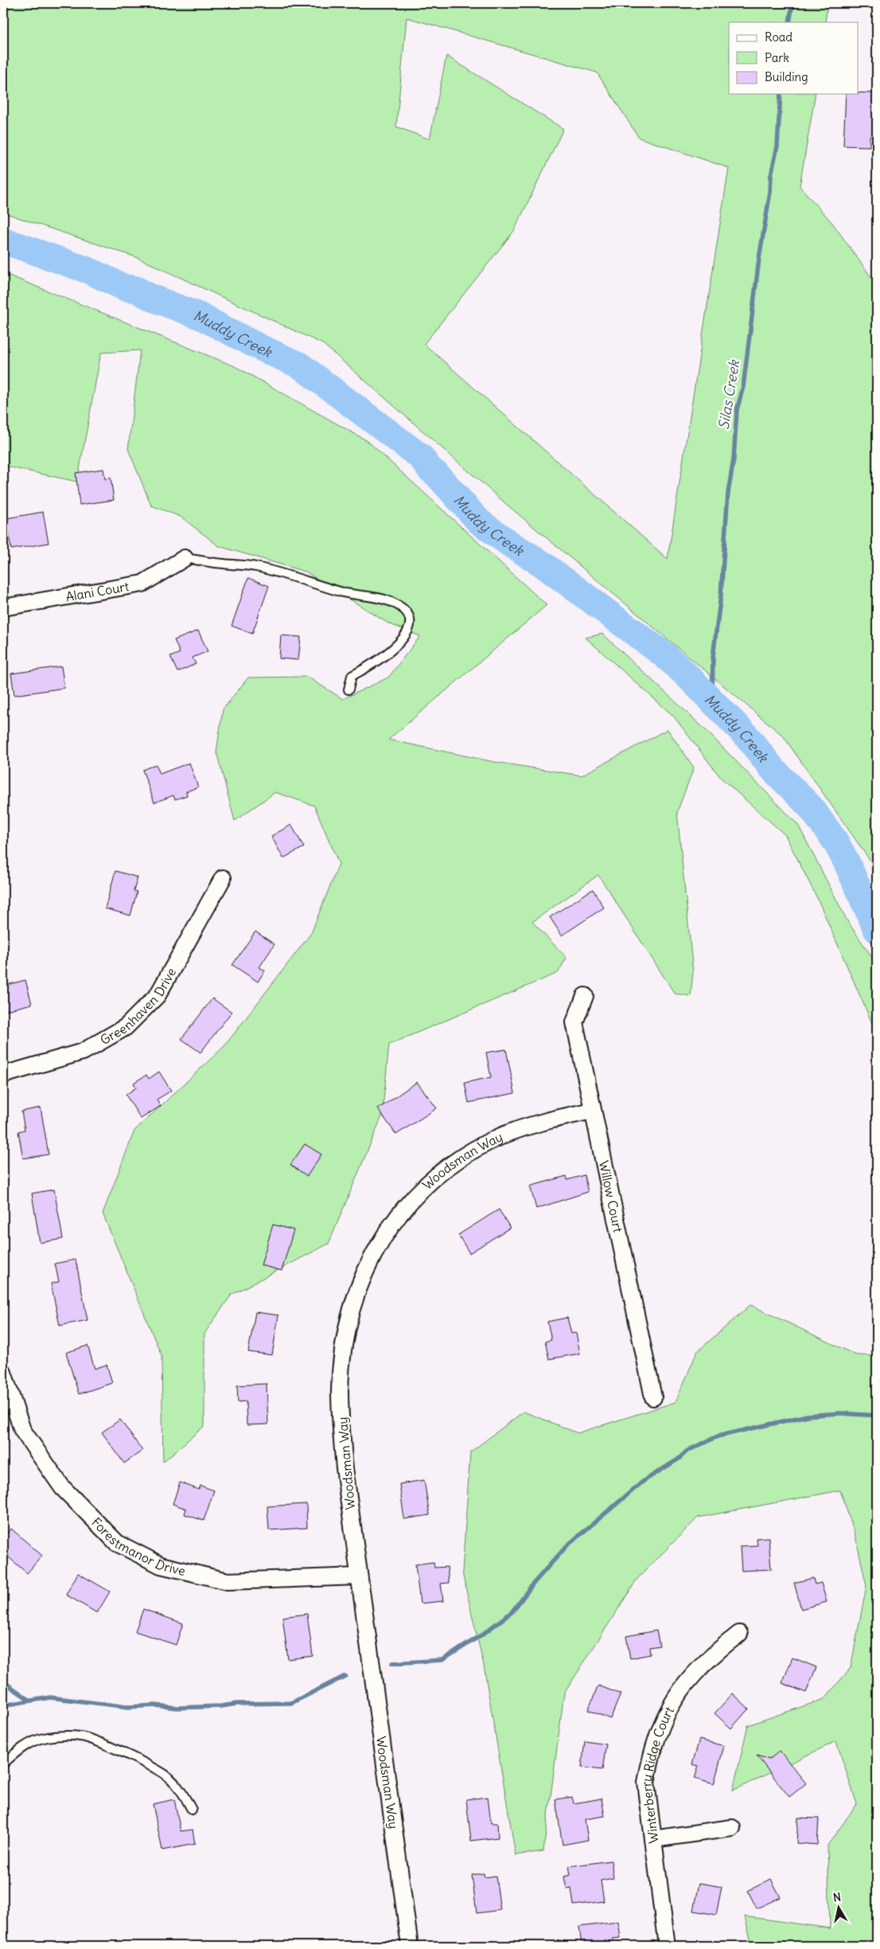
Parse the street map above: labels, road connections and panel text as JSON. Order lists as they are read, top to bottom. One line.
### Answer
{"streets":{"street":["Alani Court","Greenhaven Drive","Woodsman Way","Willow Court","Forestmanor Drive","Winterberry Ridge Court"]},"crossings":[["Woodsman Way","Willow Court"],["Woodsman Way","Forestmanor Drive"]],"water":["Muddy Creek","Silas Creek"],"legend":["Road","Park","Building"],"north":"top"}
